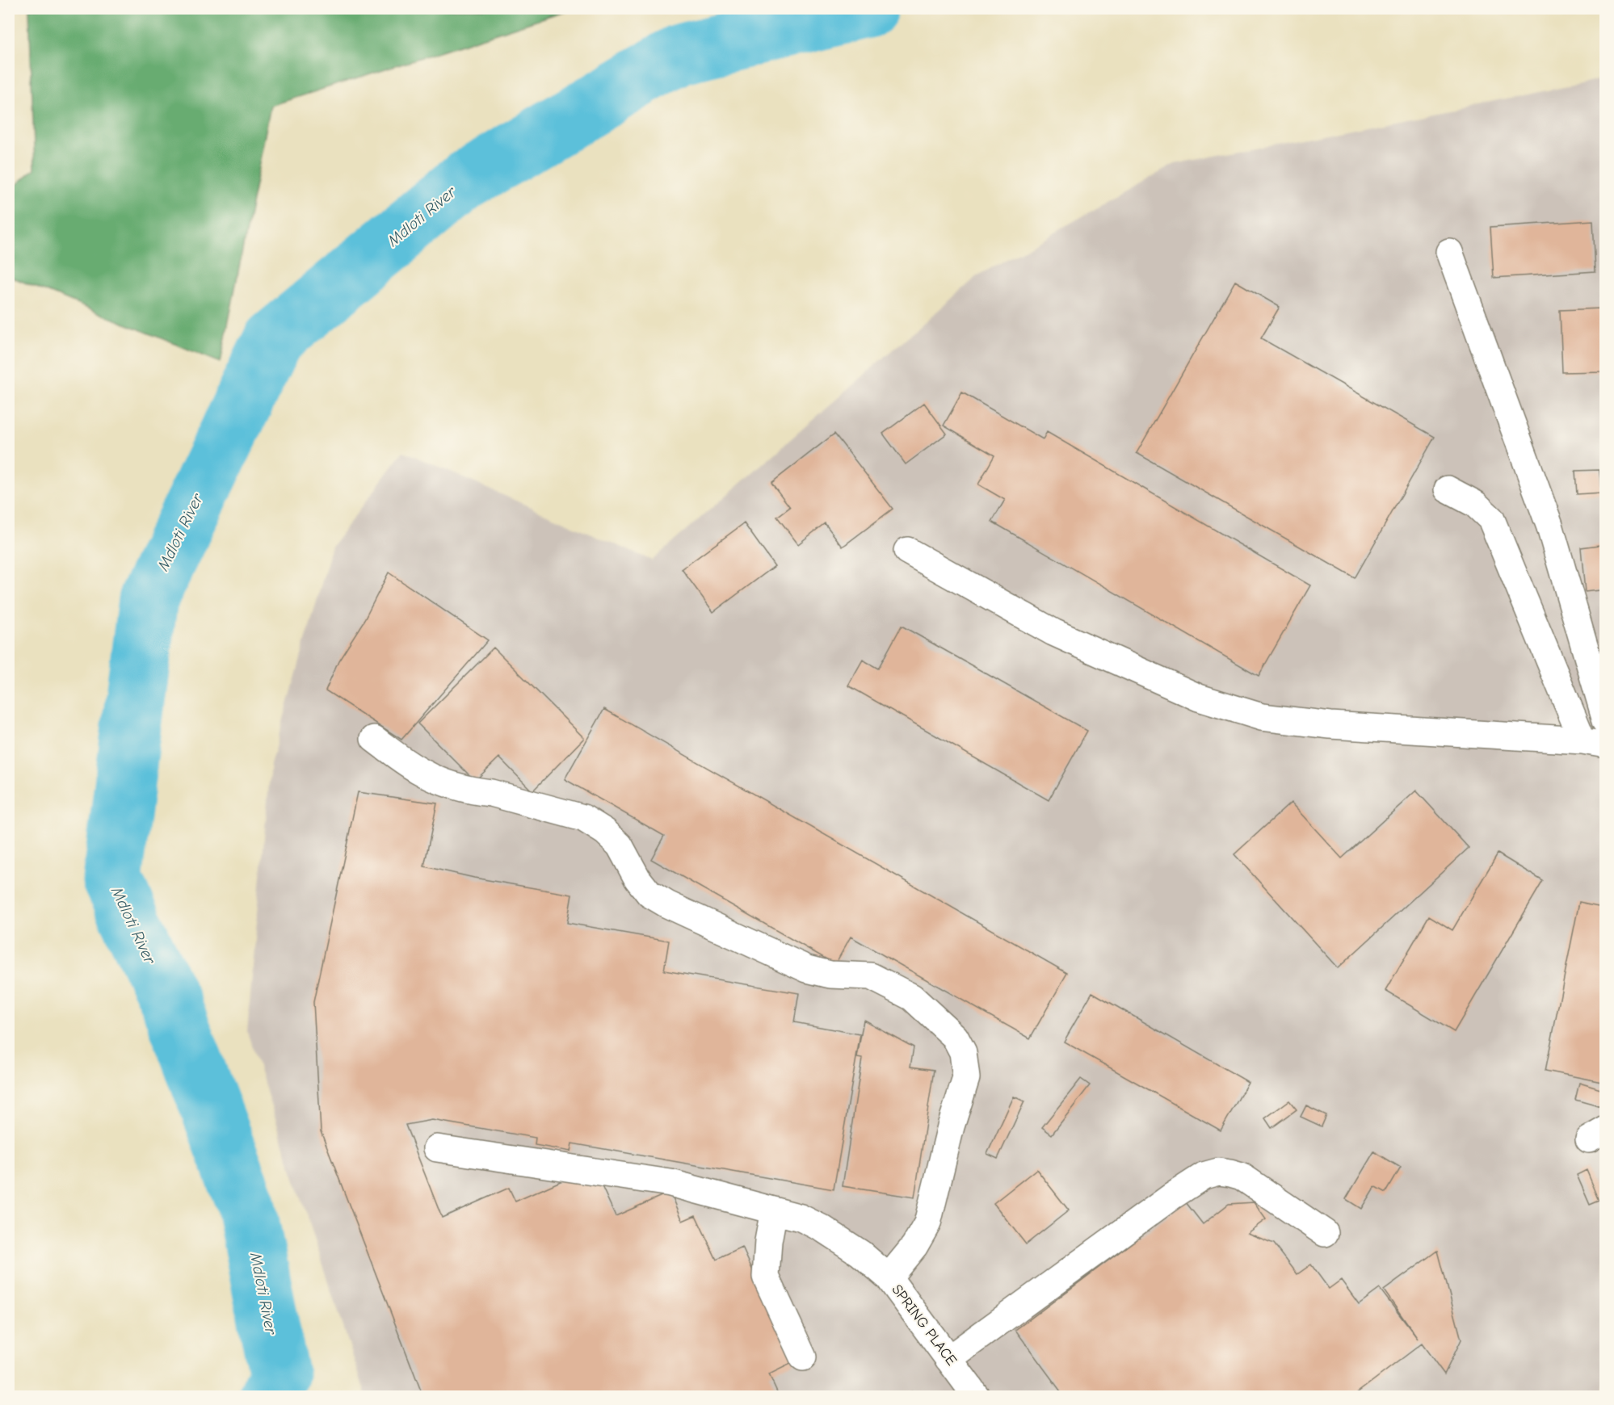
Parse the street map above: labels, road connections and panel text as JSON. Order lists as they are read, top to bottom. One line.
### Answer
{"streets":{"lane":["SPRING PLACE"]},"water":["Mdloti River"]}
